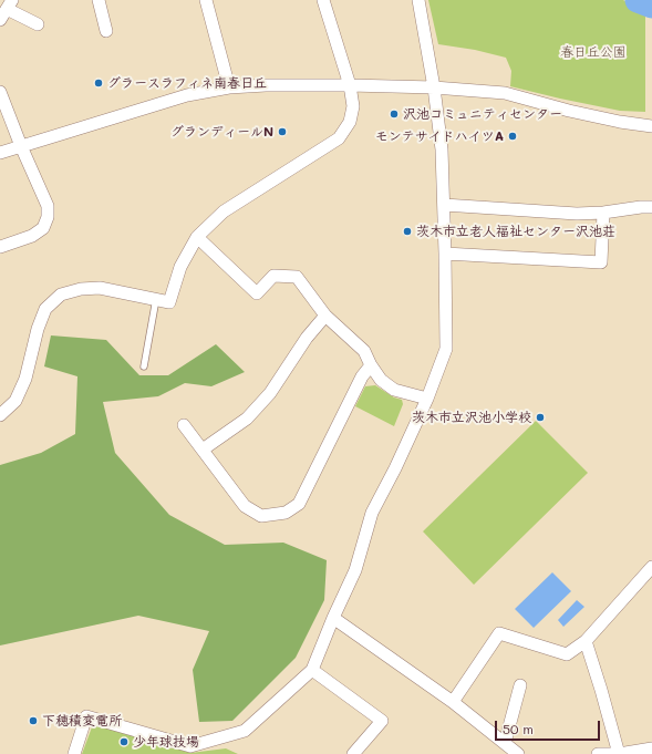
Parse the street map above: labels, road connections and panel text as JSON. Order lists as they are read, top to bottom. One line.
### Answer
{"parks":["春日丘公園"],"places":["グラースラフィネ南春日丘","沢池コミュニティセンター","グランディールN","モンテサイドハイツA","茨木市立老人福祉センター沢池荘","茨木市立沢池小学校","下穂積変電所","少年球技場"],"scale_bar":"50 m"}
